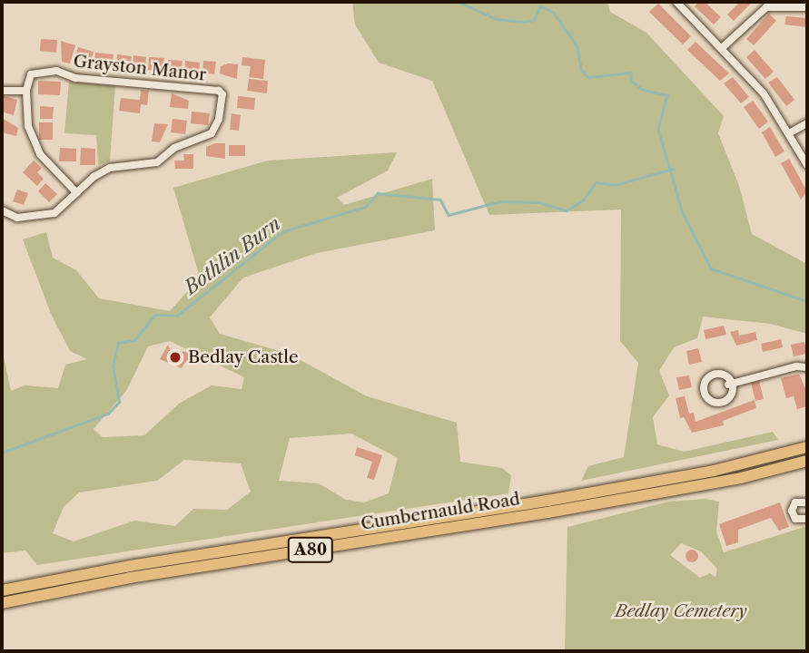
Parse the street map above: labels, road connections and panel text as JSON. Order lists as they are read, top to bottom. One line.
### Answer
{"streets":{"main road":["Cumbernauld Road","A80"],"street":["Grayston Manor"]},"water":["Bothlin Burn"],"parks":["Bedlay Cemetery"],"places":["Bedlay Castle"]}
